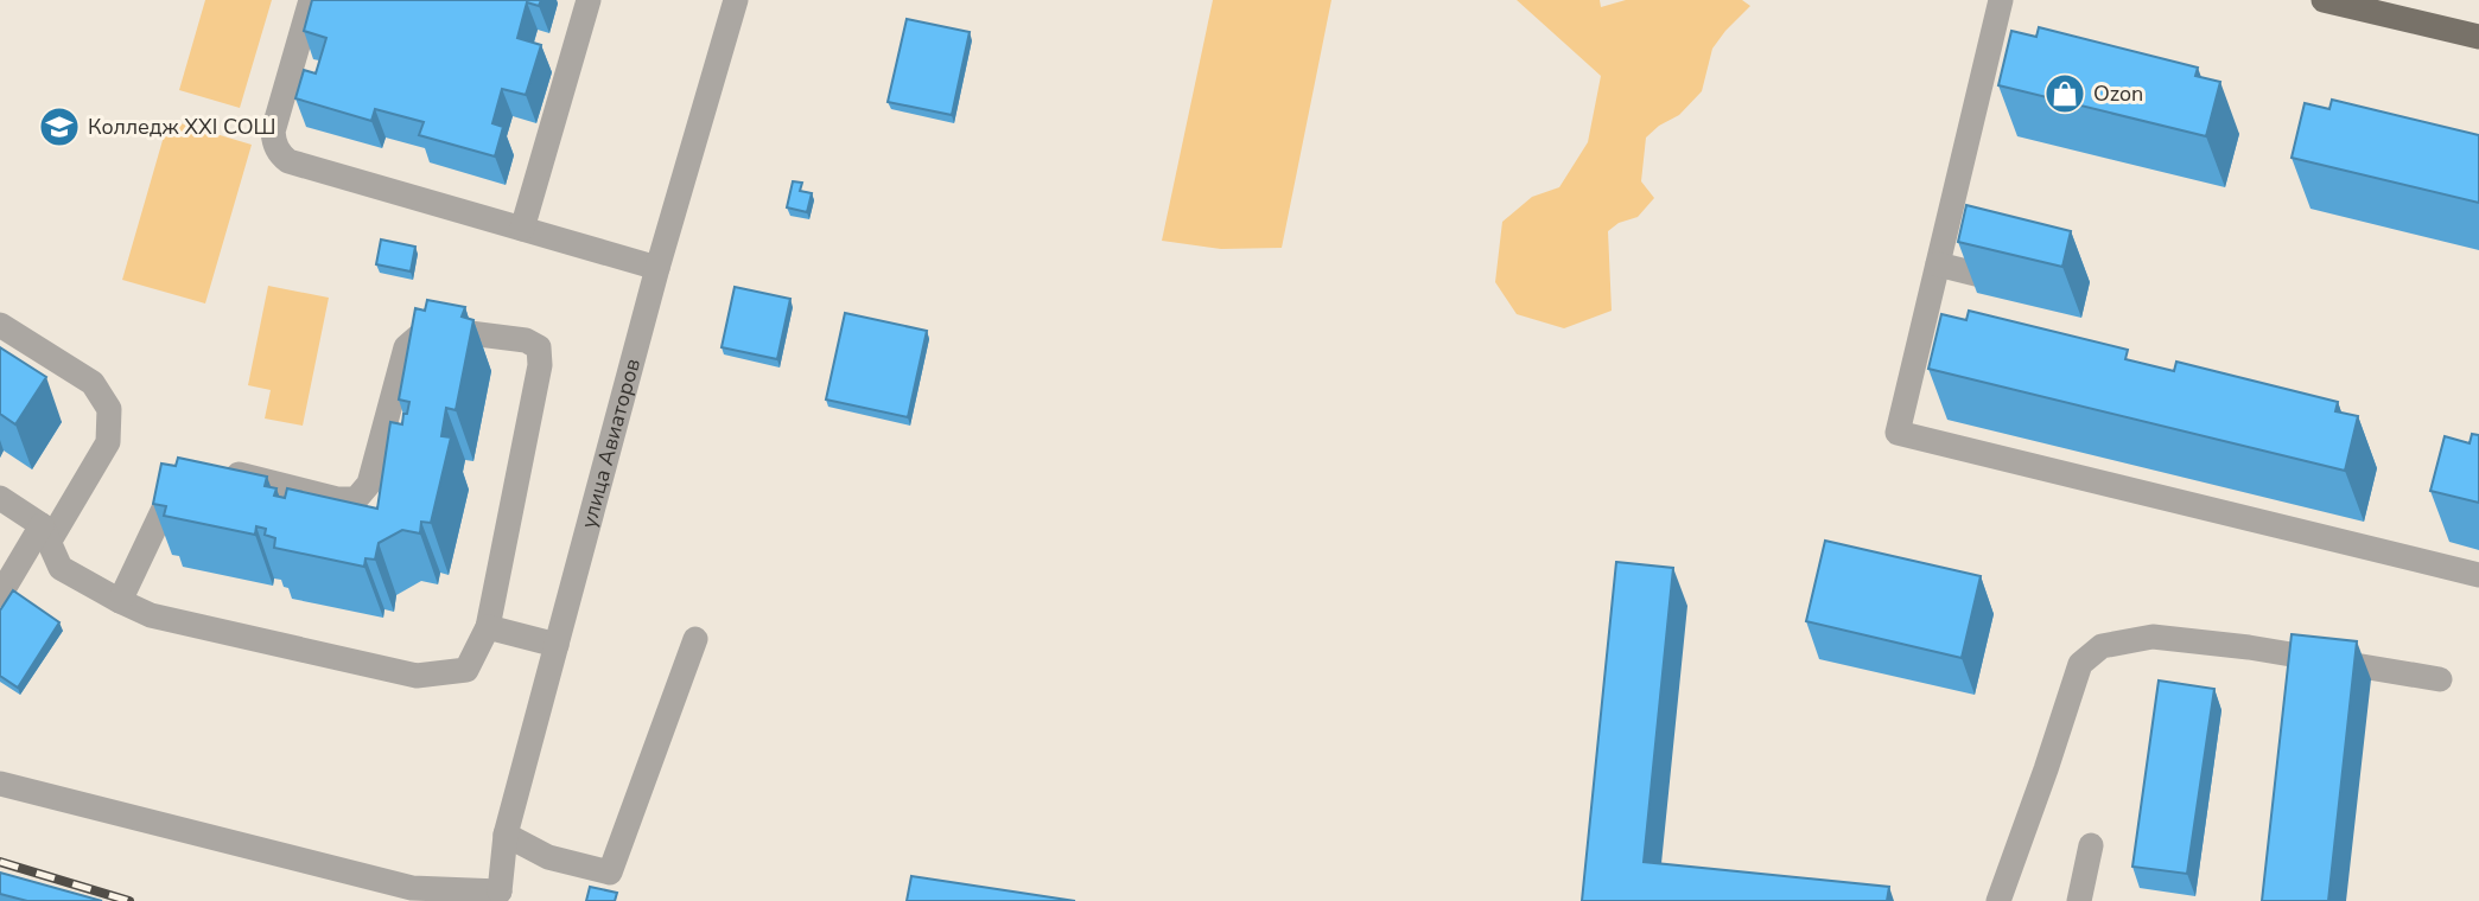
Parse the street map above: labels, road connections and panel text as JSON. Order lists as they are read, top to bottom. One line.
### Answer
{"streets":{"street":["улица Авиаторов"]},"places":{"shop":["Ozon"],"school or university":["Колледж XXI СОШ"]}}
